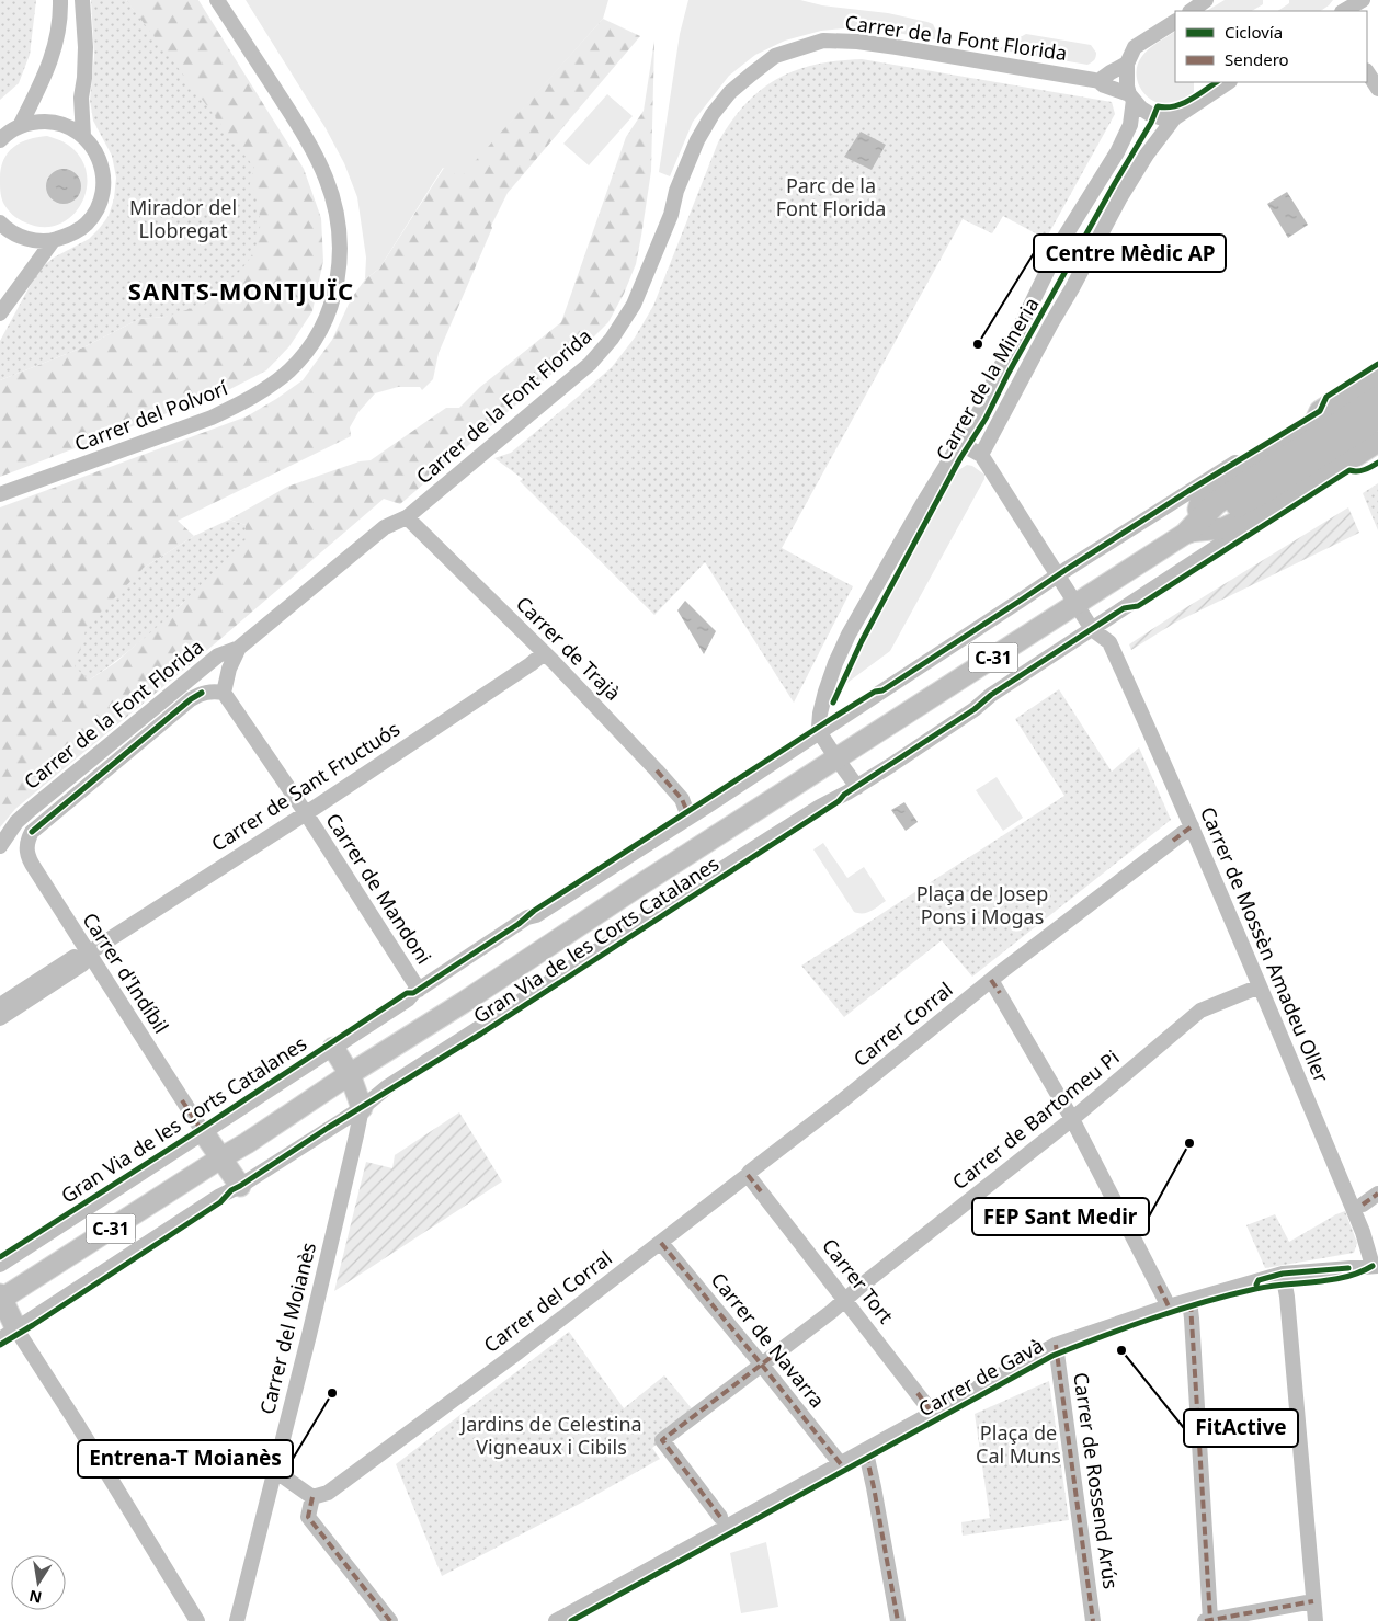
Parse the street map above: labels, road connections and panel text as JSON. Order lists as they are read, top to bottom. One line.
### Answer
{"streets":{"highway":["C-31","Gran Via de les Corts Catalanes"],"street":["Carrer de la Font Florida","Carrer de la Mineria","Carrer del Polvorí","Carrer de Trajà","Carrer de Sant Fructuós","Carrer de Mandoni","Carrer de Mossèn Amadeu Oller","Carrer d'Indíbil","Carrer Corral","Carrer de Bartomeu Pi","Carrer Tort","Carrer del Corral","Carrer del Moianès","Carrer de Navarra","Carrer de Gavà","Carrer de Rossend Arús"]},"crossings":[["Carrer de la Font Florida","Carrer de la Mineria"],["Carrer de la Font Florida","Carrer de Trajà"],["Carrer de la Font Florida","Carrer de Mandoni"],["Carrer de la Font Florida","Carrer d'Indíbil"],["Carrer de Trajà","Carrer de Sant Fructuós"],["Carrer de Sant Fructuós","Carrer de Mandoni"],["Carrer de Sant Fructuós","Carrer d'Indíbil"],["Carrer de Mossèn Amadeu Oller","Carrer de Bartomeu Pi"],["Carrer de Mossèn Amadeu Oller","Carrer de Gavà"],["Carrer Corral","Carrer del Corral"],["Carrer de Bartomeu Pi","Carrer Tort"],["Carrer de Bartomeu Pi","Carrer de Navarra"],["Carrer Tort","Carrer del Corral"],["Carrer Tort","Carrer de Gavà"],["Carrer del Corral","Carrer de Navarra"],["Carrer de Navarra","Carrer de Gavà"],["Carrer de Gavà","Carrer de Rossend Arús"]],"districts":["SANTS-MONTJUÏC"],"parks":["Parc de la Font Florida","Mirador del Llobregat","Plaça de Josep Pons i Mogas","Jardins de Celestina Vigneaux i Cibils","Plaça de Cal Muns"],"places":["Centre Mèdic AP","FEP Sant Medir","FitActive","Entrena-T Moianès"],"legend":["Ciclovía","Sendero"],"north":"bottom"}
